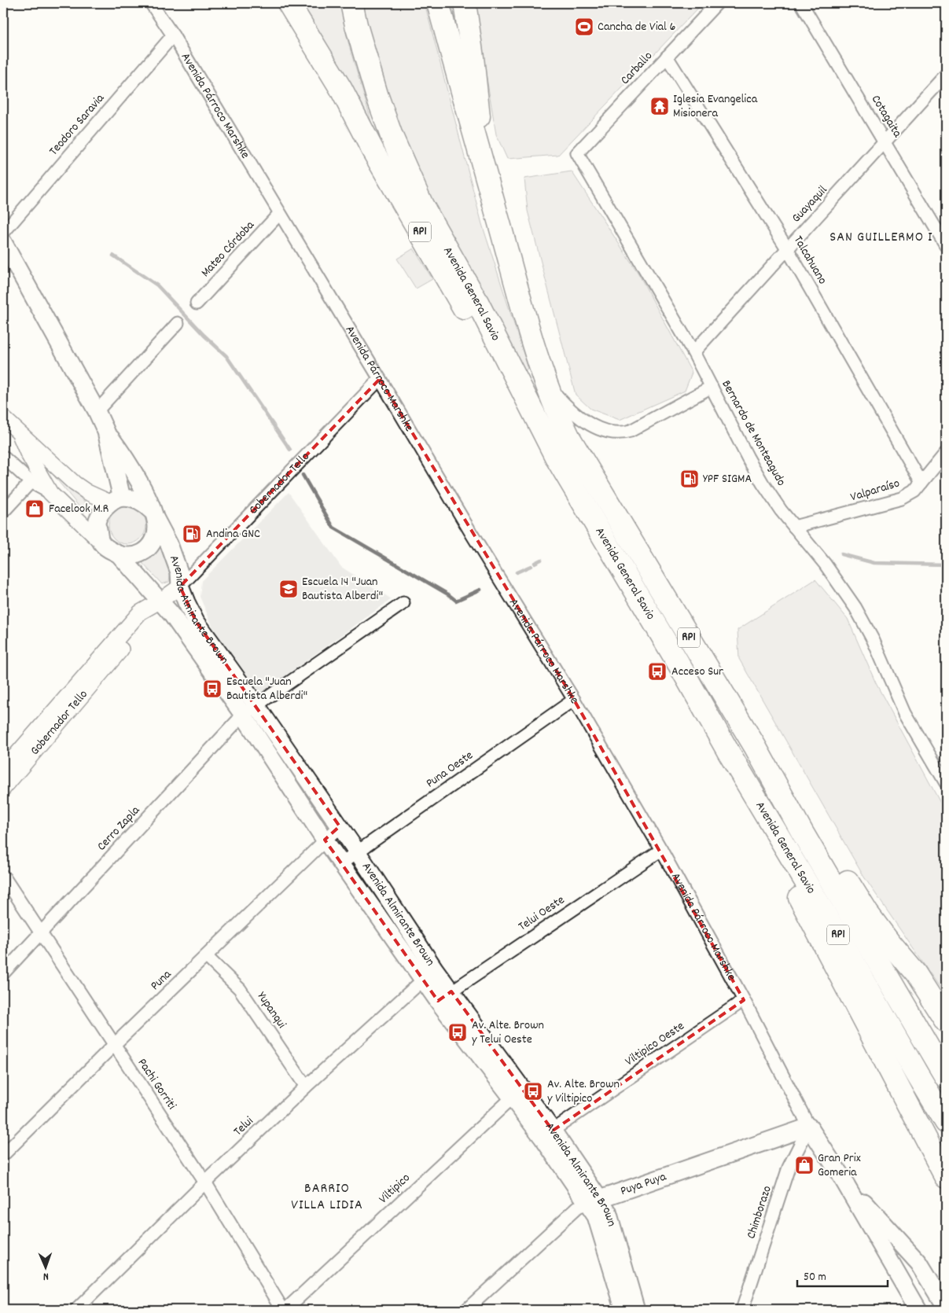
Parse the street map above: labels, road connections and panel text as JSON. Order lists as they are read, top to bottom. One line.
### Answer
{"streets":{"highway":["RP1","Avenida General Savio"],"main road":["Avenida Párroco Marshke","Avenida Almirante Brown","Puya Puya"],"street":["Carballo","Cotagaita","Teodoro Saravia","Guayaquil","Mateo Córdoba","Talcahuano","Bernardo de Monteagudo","Gobernador Tello","Valparaíso","Puna Oeste","Cerro Zapla","Telui Oeste","Puna","Yupanqui","Viltipico Oeste","Pachi Gorriti","Telui","Viltipico","Chimborazo"]},"crossings":[["Carballo","Talcahuano"],["Carballo","Bernardo de Monteagudo"],["Avenida Párroco Marshke","Teodoro Saravia"],["Avenida Párroco Marshke","Mateo Córdoba"],["Avenida Párroco Marshke","Gobernador Tello"],["Avenida Párroco Marshke","Puna Oeste"],["Avenida Párroco Marshke","Telui Oeste"],["Avenida Párroco Marshke","Viltipico Oeste"],["Avenida Párroco Marshke","Puya Puya"],["Avenida Párroco Marshke","Chimborazo"],["Cotagaita","Guayaquil"],["Guayaquil","Talcahuano"],["Guayaquil","Bernardo de Monteagudo"],["RP1","Avenida General Savio"],["Talcahuano","Valparaíso"],["Bernardo de Monteagudo","Valparaíso"],["Gobernador Tello","Avenida Almirante Brown"],["Avenida Almirante Brown","Puna Oeste"],["Avenida Almirante Brown","Cerro Zapla"],["Avenida Almirante Brown","Telui Oeste"],["Avenida Almirante Brown","Puna"],["Avenida Almirante Brown","Viltipico Oeste"],["Avenida Almirante Brown","Telui"],["Avenida Almirante Brown","Puya Puya"],["Avenida Almirante Brown","Viltipico"],["Cerro Zapla","Pachi Gorriti"],["Puna","Yupanqui"],["Puna","Pachi Gorriti"],["Yupanqui","Telui"],["Pachi Gorriti","Telui"],["Pachi Gorriti","Viltipico"],["Puya Puya","Chimborazo"]],"districts":["SAN GUILLERMO I","BARRIO VILLA LIDIA"],"places":{"sports":["Cancha de Vial 6"],"temple":["Iglesia Evangelica Misionera"],"fuel station":["YPF SIGMA","Andina GNC"],"shop":["Facelook M.R","Gran Prix Gomeria"],"school or university":["Escuela 14 \"Juan Bautista Alberdi\""],"bus stop":["Acceso Sur","Escuela \"Juan Bautista Alberdi\"","Av. Alte. Brown y Telui Oeste","Av. Alte. Brown y Viltipico"]},"scale_bar":"50 m","north":"bottom"}
